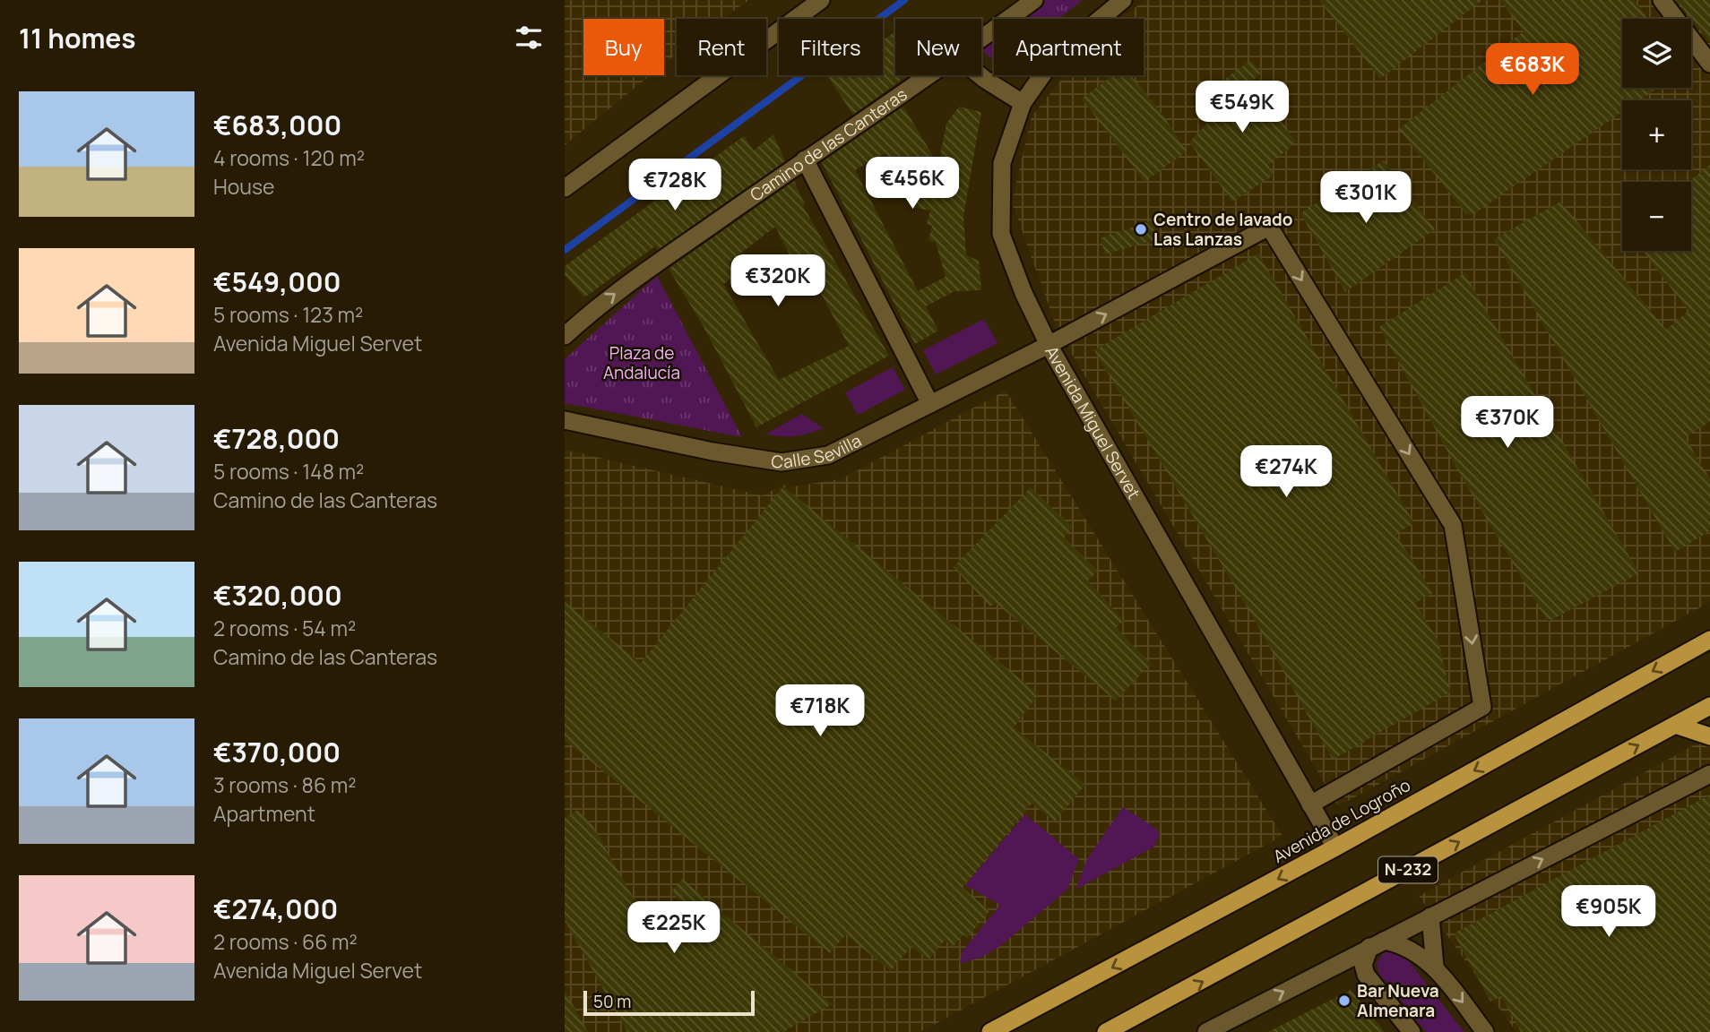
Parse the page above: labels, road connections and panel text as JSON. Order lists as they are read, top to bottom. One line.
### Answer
{"streets":{"highway":["Avenida de Logroño","N-232"],"street":["Camino de las Canteras","Avenida Miguel Servet","Calle Sevilla"]},"crossings":[["Avenida Miguel Servet","Calle Sevilla"],["Avenida Miguel Servet","Avenida de Logroño"]],"parks":["Plaza de Andalucía"],"places":["Centro de lavado Las Lanzas","Bar Nueva Almenara"],"scale_bar":"50 m","page":{"heading":"11 homes","map_buttons":["+","−"],"chip":["Buy","Rent","Filters","New","Apartment"],"price":["€683K","€549K","€456K","€728K","€301K","€320K","€370K","€274K","€718K","€905K","€225K"],"list":[{"name":"€683,000","note":"4 rooms · 120 m² · House"},{"name":"€549,000","note":"5 rooms · 123 m² · Avenida Miguel Servet"},{"name":"€728,000","note":"5 rooms · 148 m² · Camino de las Canteras"},{"name":"€320,000","note":"2 rooms · 54 m² · Camino de las Canteras"},{"name":"€370,000","note":"3 rooms · 86 m² · Apartment"},{"name":"€274,000","note":"2 rooms · 66 m² · Avenida Miguel Servet"}],"scale":"50 m"}}
